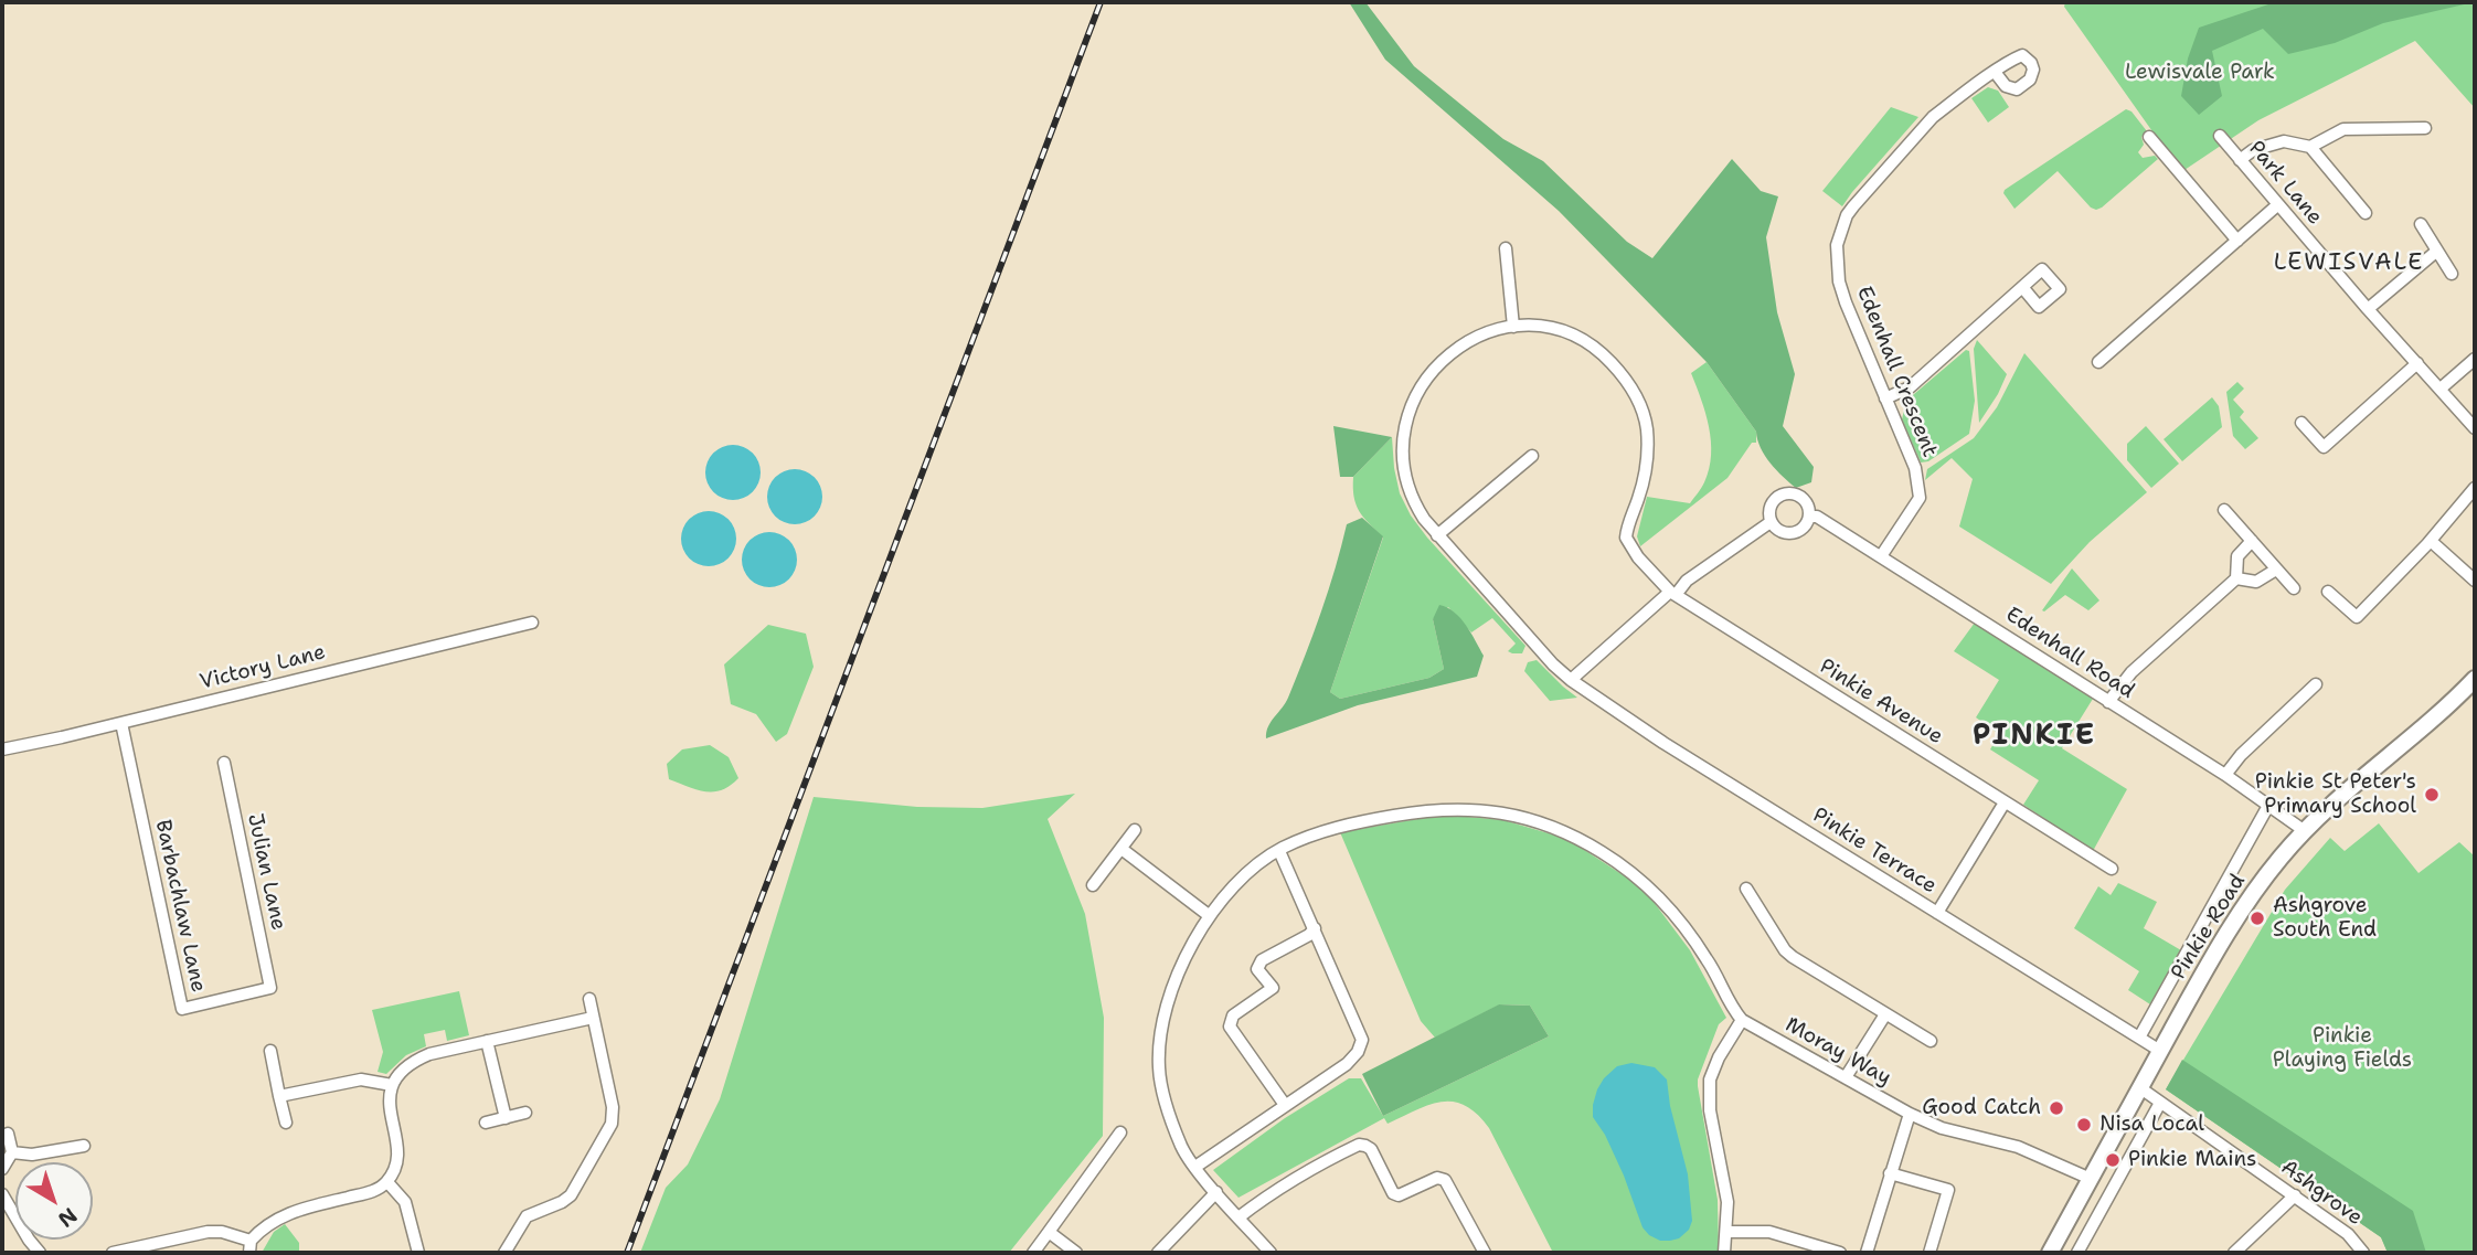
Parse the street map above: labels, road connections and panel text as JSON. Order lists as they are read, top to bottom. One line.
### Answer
{"streets":{"main road":["Pinkie Road"],"street":["Park Lane","Edenhall Crescent","Edenhall Road","Victory Lane","Pinkie Avenue","Pinkie Terrace","Julian Lane","Barbachlaw Lane","Moray Way","Ashgrove"]},"crossings":[["Edenhall Crescent","Edenhall Road"],["Edenhall Road","Pinkie Road"],["Victory Lane","Barbachlaw Lane"],["Pinkie Avenue","Pinkie Terrace"],["Pinkie Terrace","Pinkie Road"],["Julian Lane","Barbachlaw Lane"],["Pinkie Road","Moray Way"],["Pinkie Road","Ashgrove"]],"districts":["LEWISVALE","PINKIE"],"parks":["Lewisvale Park","Pinkie Playing Fields"],"places":["Pinkie St Peter's Primary School","Ashgrove South End","Good Catch","Nisa Local","Pinkie Mains"],"north":"bottom right"}
